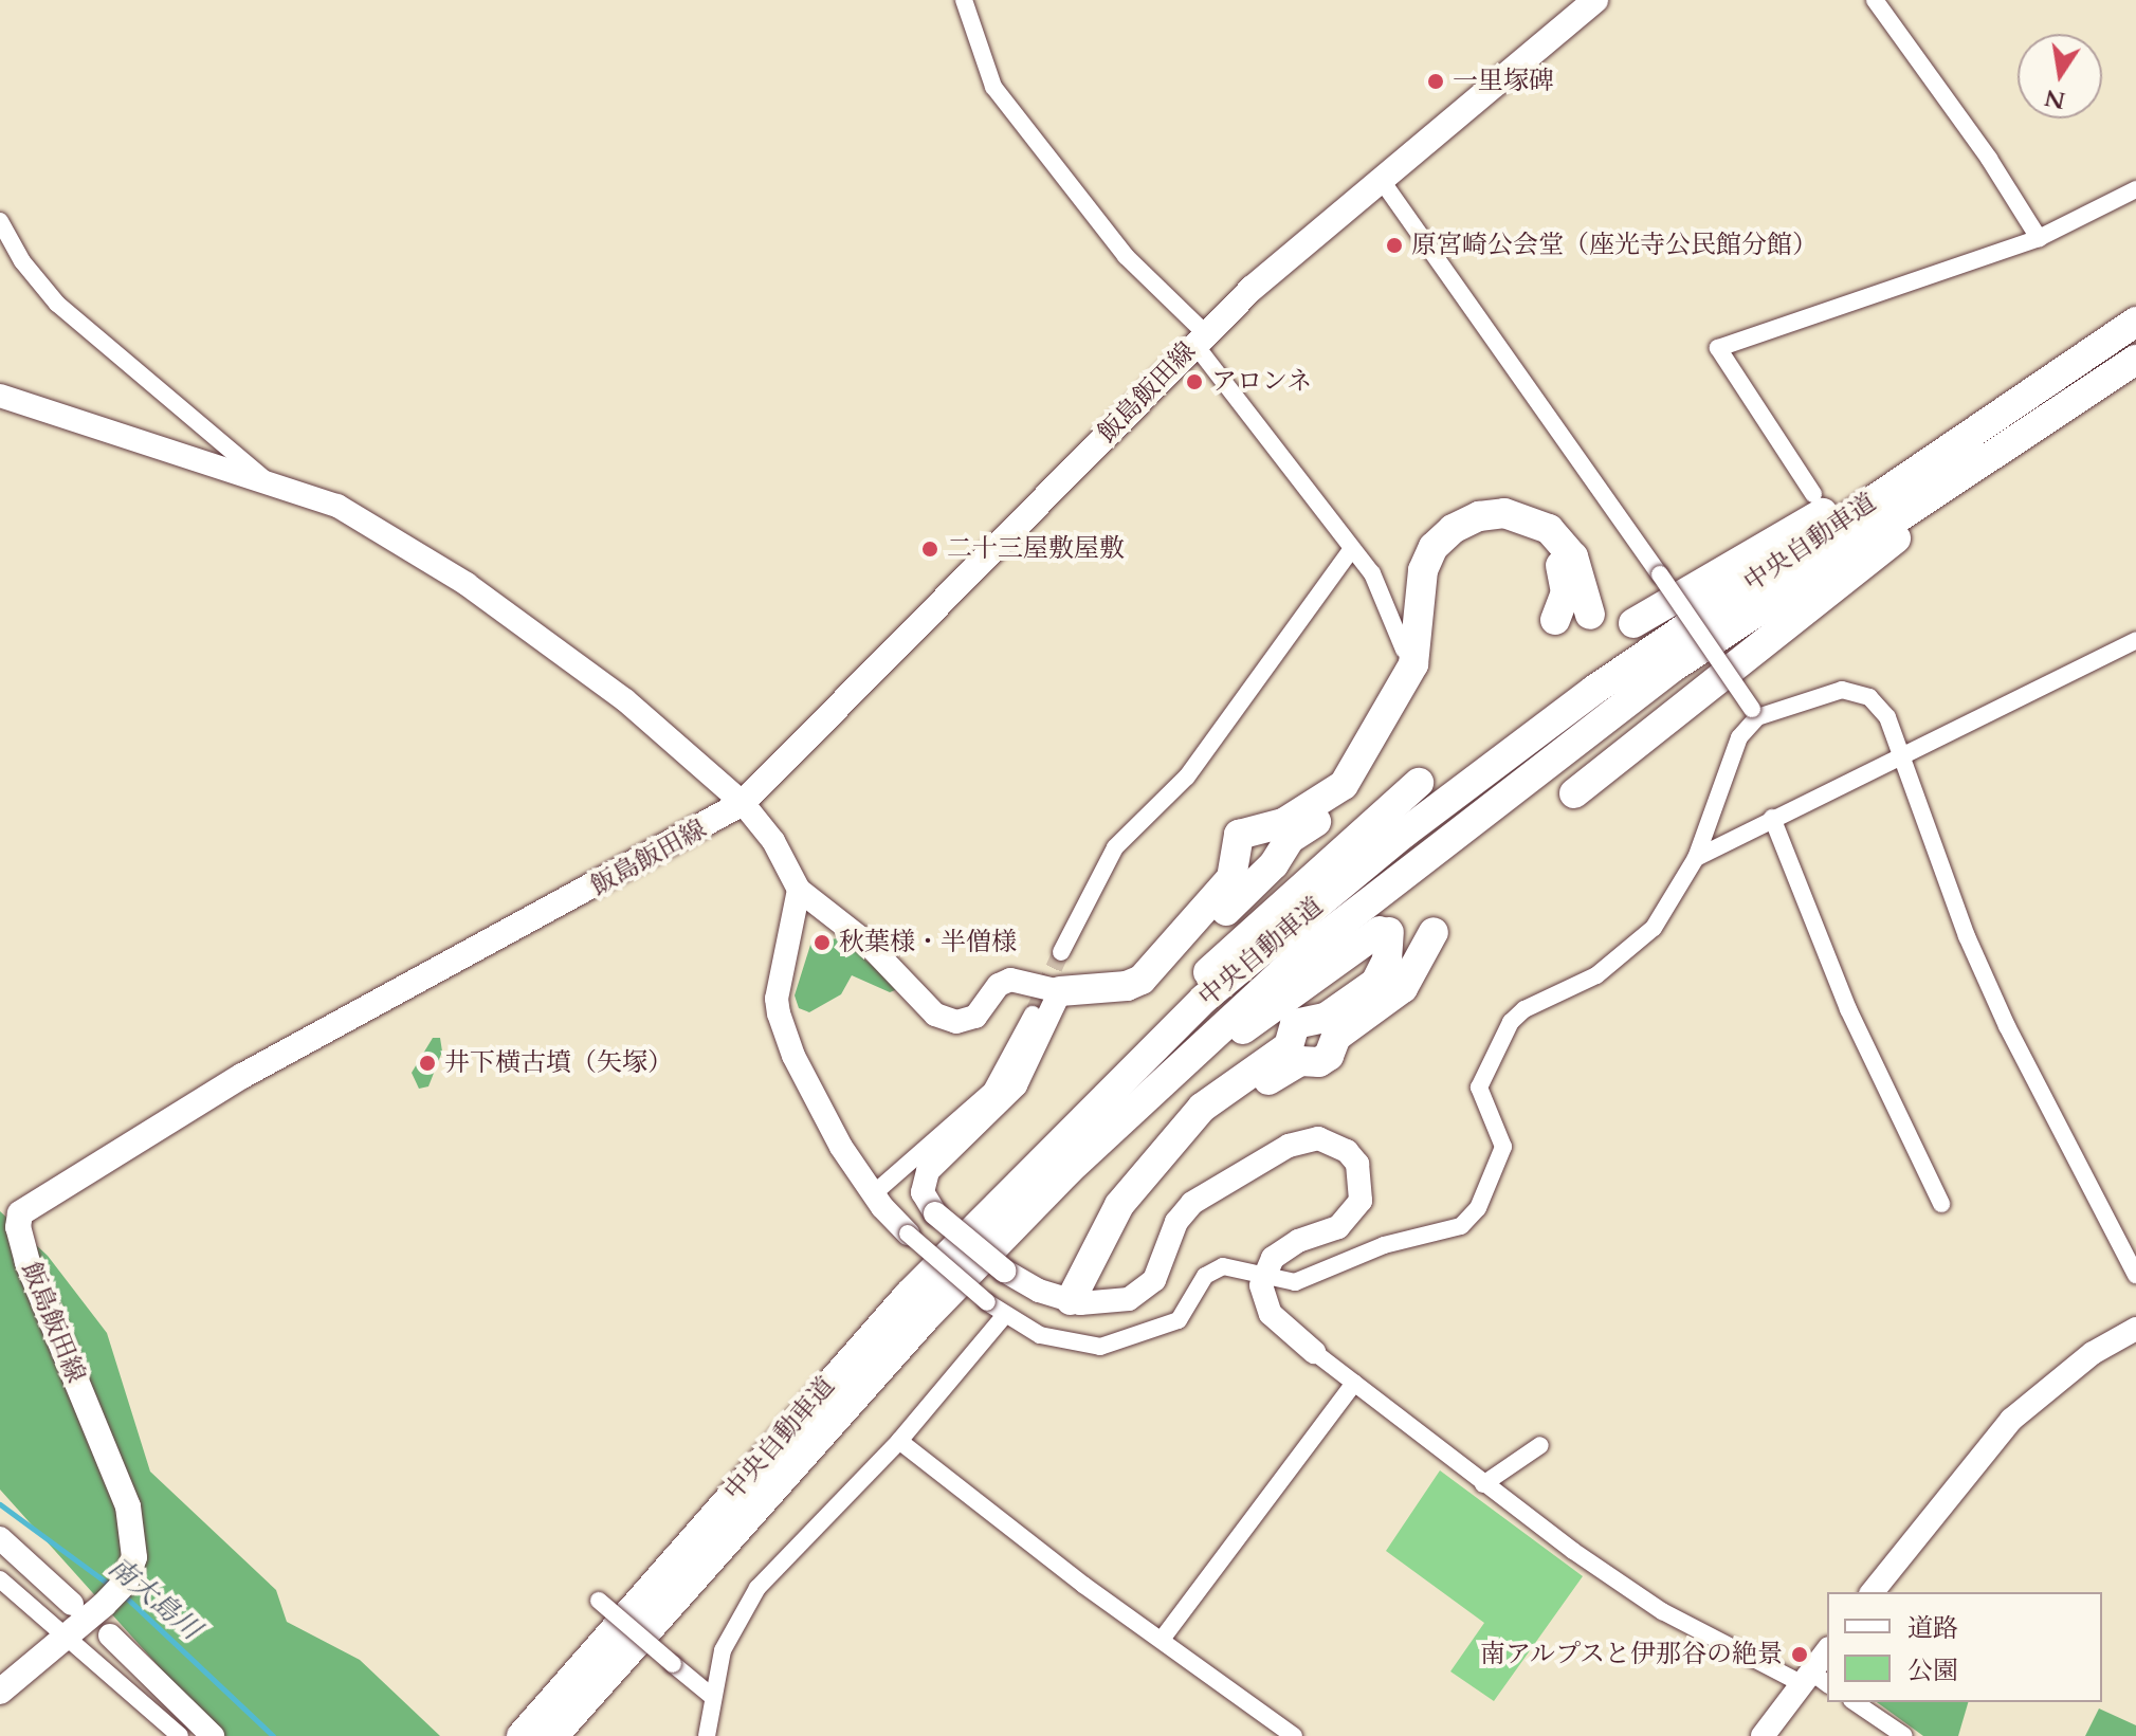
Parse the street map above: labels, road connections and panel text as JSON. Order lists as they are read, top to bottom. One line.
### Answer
{"streets":{"highway":["中央自動車道"],"main road":["飯島飯田線"]},"water":["南大島川"],"places":["一里塚碑","原宮崎公会堂（座光寺公民館分館）","アロンネ","二十三屋敷屋敷","秋葉様・半僧様","井下横古墳（矢塚）","南アルプスと伊那谷の絶景"],"legend":["道路","公園"],"north":"bottom"}
